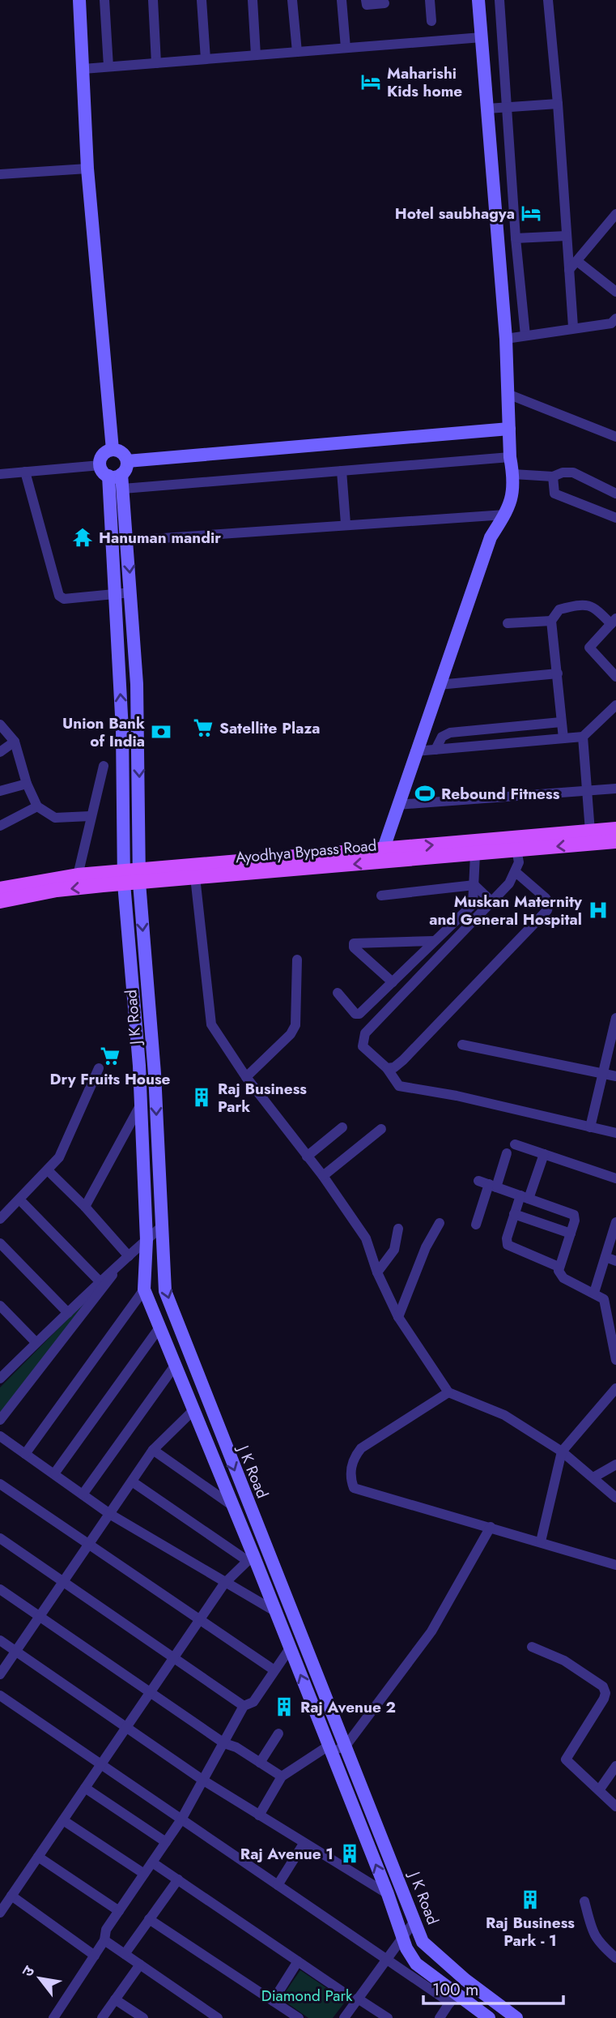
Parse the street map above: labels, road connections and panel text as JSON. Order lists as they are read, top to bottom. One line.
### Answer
{"streets":{"main road":["Ayodhya Bypass Road"],"street":["J K Road"]},"crossings":[["Ayodhya Bypass Road","J K Road"]],"parks":["Diamond Park"],"places":{"hotel":["Maharishi Kids home","Hotel saubhagya"],"temple":["Hanuman mandir"],"supermarket":["Satellite Plaza","Dry Fruits House"],"bank":["Union Bank of India"],"sports":["Rebound Fitness"],"hospital":["Muskan Maternity and General Hospital"],"building":["Raj Business Park","Raj Avenue 2","Raj Avenue 1","Raj Business Park - 1"]},"scale_bar":"100 m","north":"top left"}
